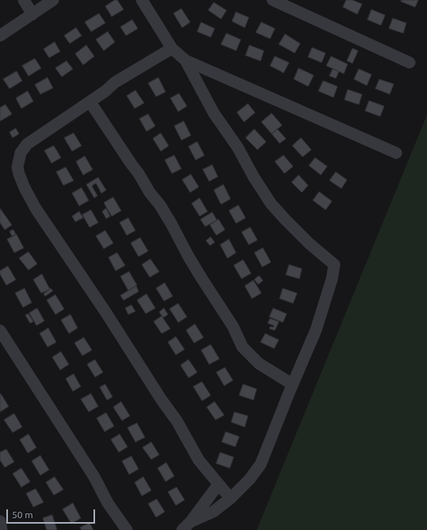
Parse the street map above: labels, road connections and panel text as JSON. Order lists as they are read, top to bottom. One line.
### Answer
{"scale_bar":"50 m"}
